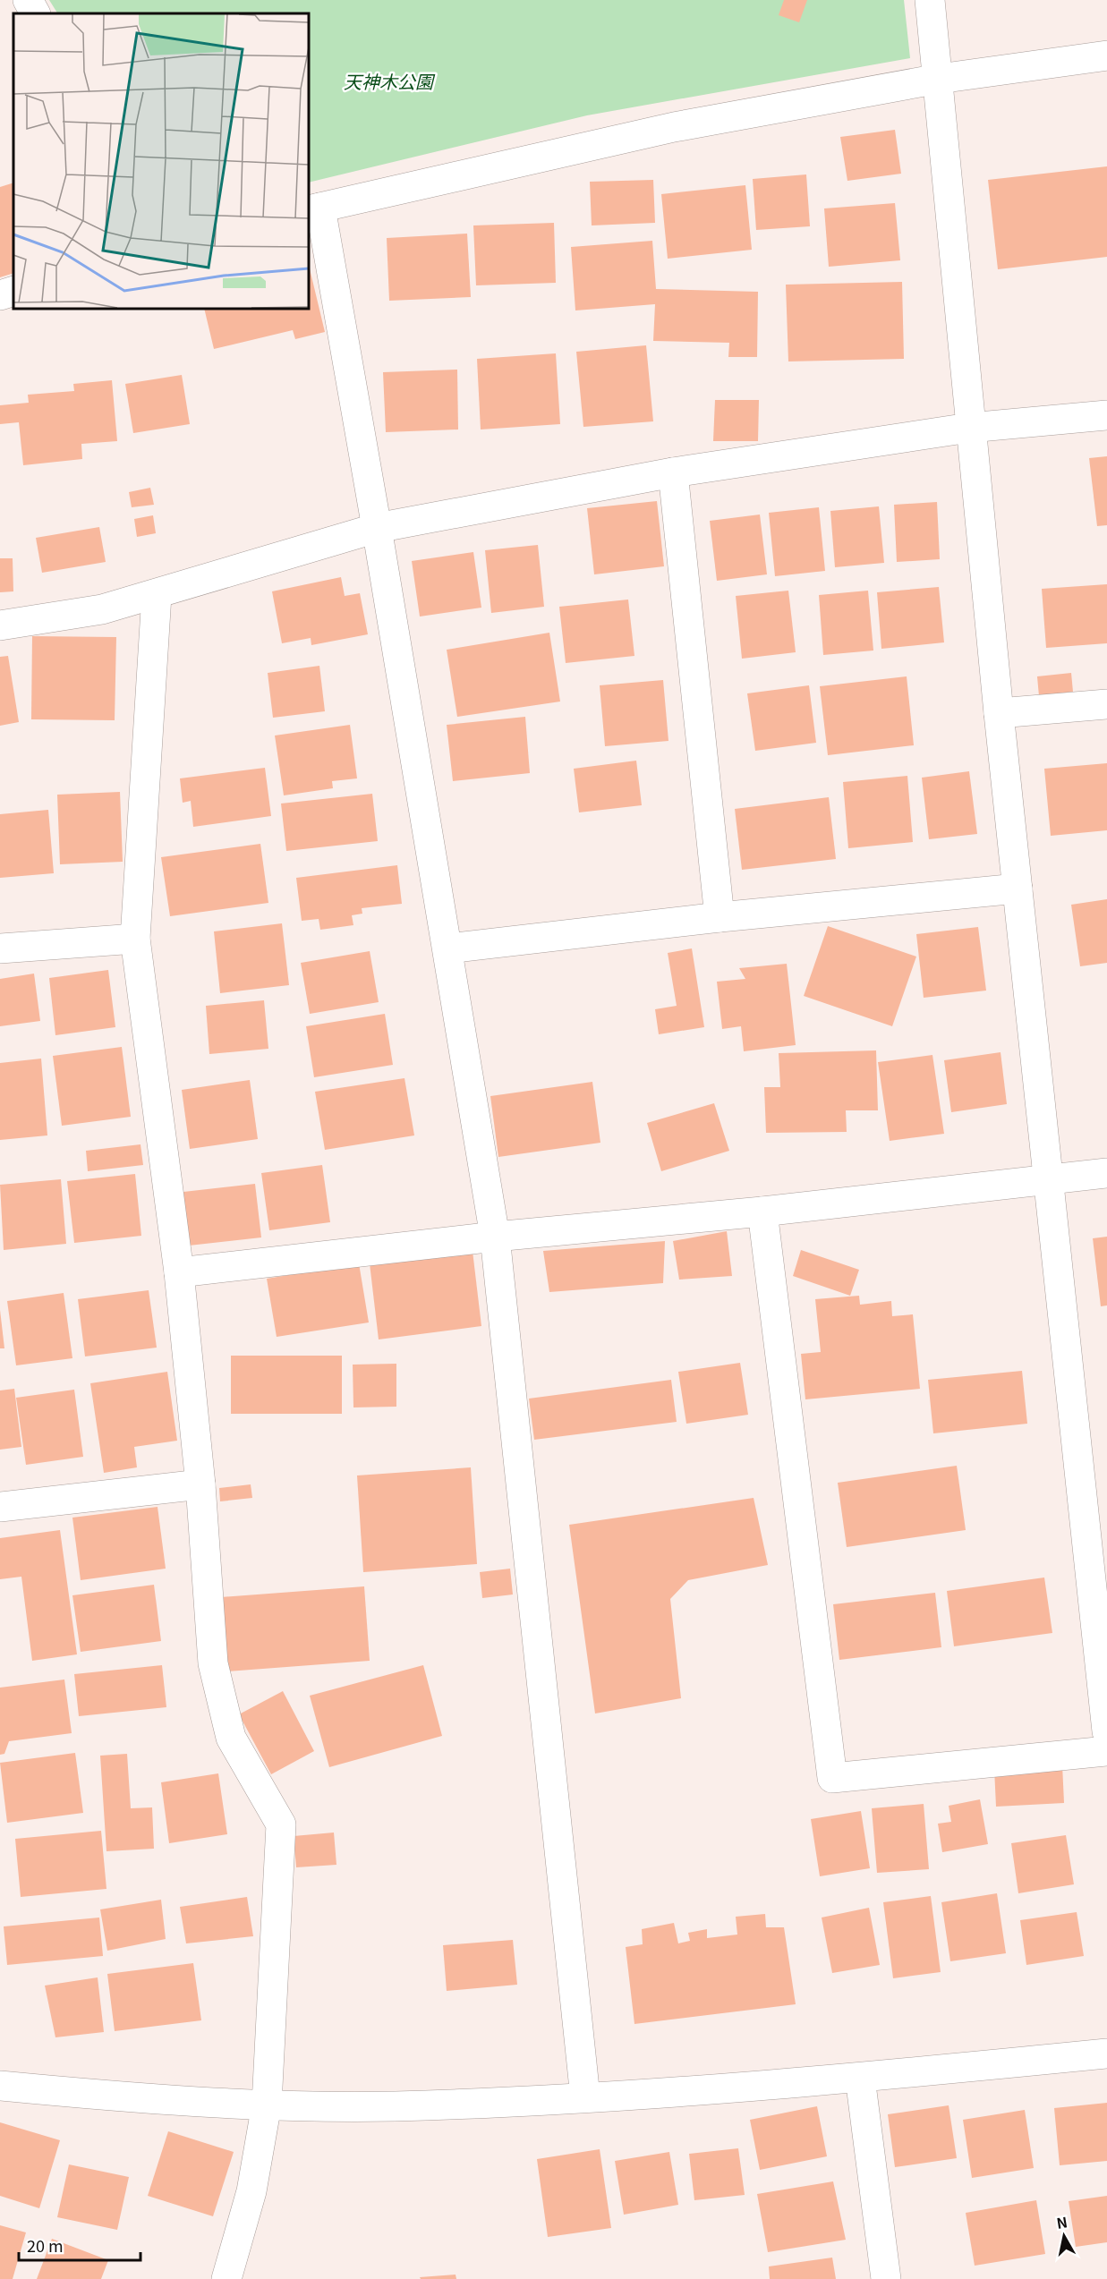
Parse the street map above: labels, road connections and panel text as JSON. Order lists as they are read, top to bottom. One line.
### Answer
{"parks":["天神木公園"],"scale_bar":"20 m","north":"top"}
